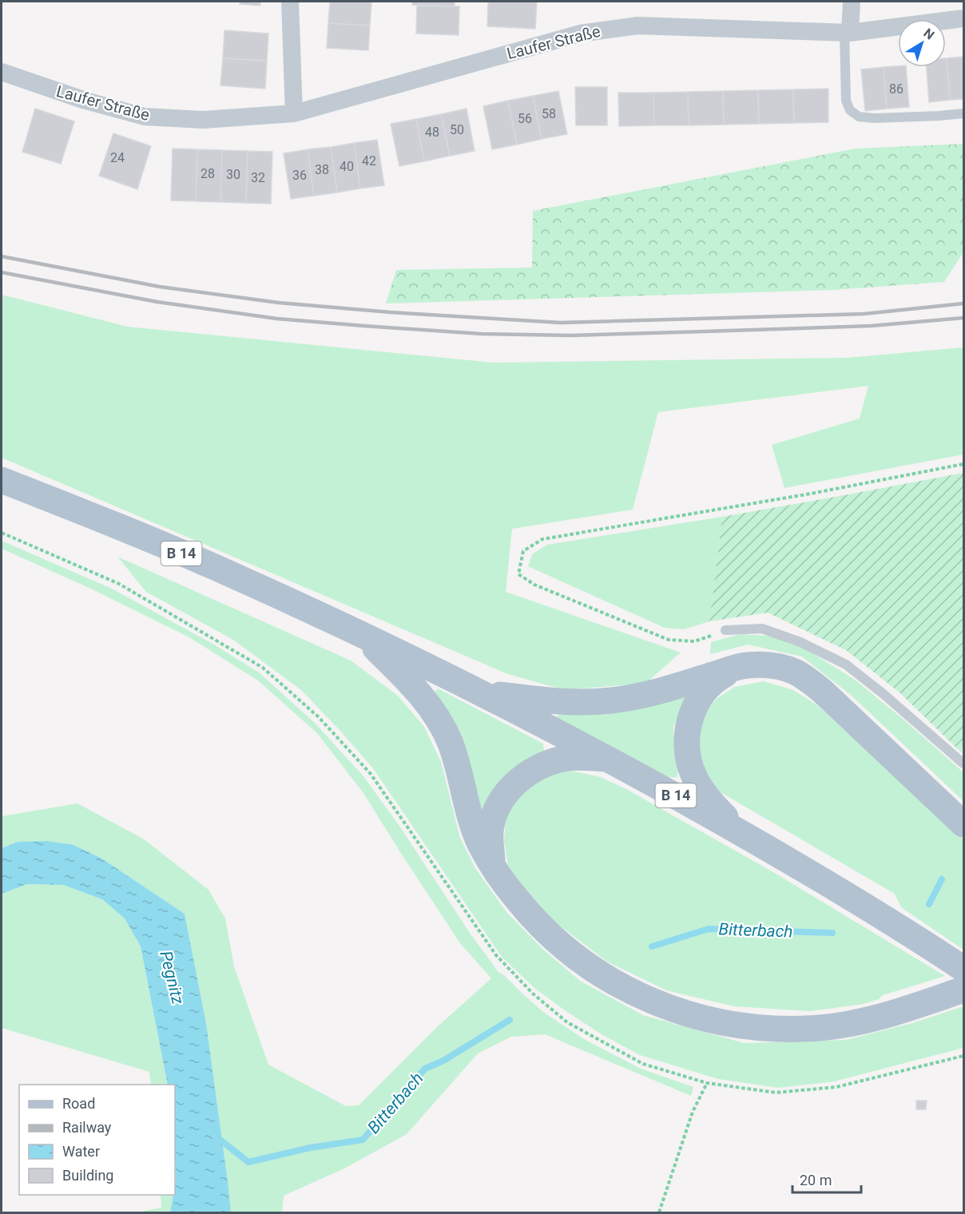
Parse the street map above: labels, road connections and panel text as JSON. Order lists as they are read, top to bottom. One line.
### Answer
{"streets":{"main road":["B 14"],"street":["Laufer Straße"]},"water":["Bitterbach","Pegnitz"],"house_numbers":["86","58","56","50","48","24","42","40","38","28","30","36","32"],"legend":["Road","Railway","Water","Building"],"scale_bar":"20 m","north":"top right"}
